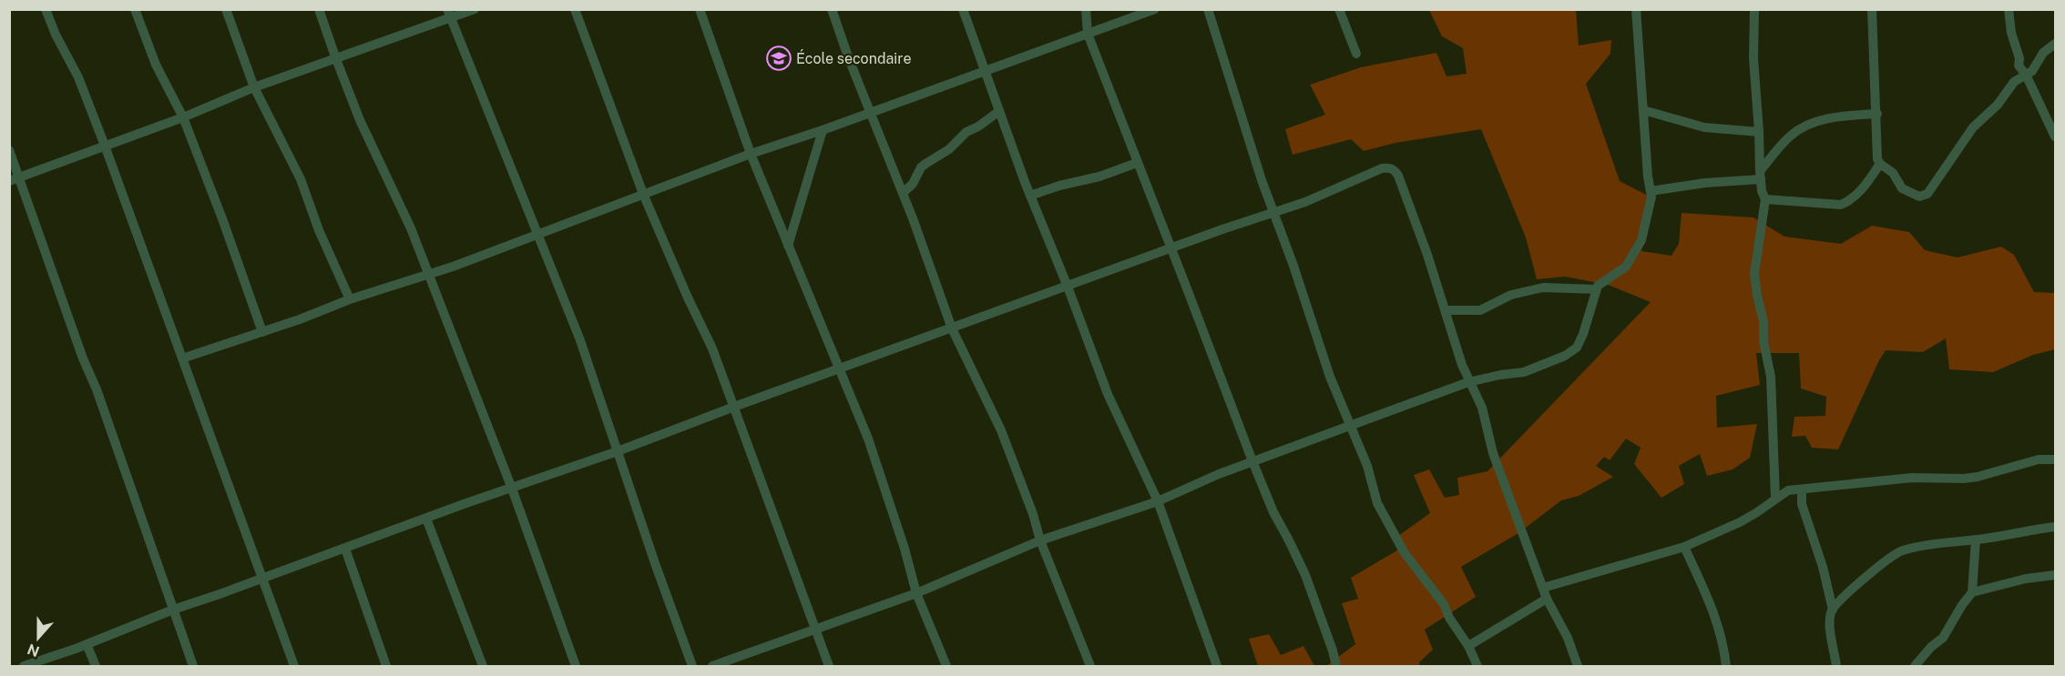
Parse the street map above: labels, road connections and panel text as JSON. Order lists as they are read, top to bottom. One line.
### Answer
{"places":{"school or university":["École secondaire"]},"north":"bottom"}
